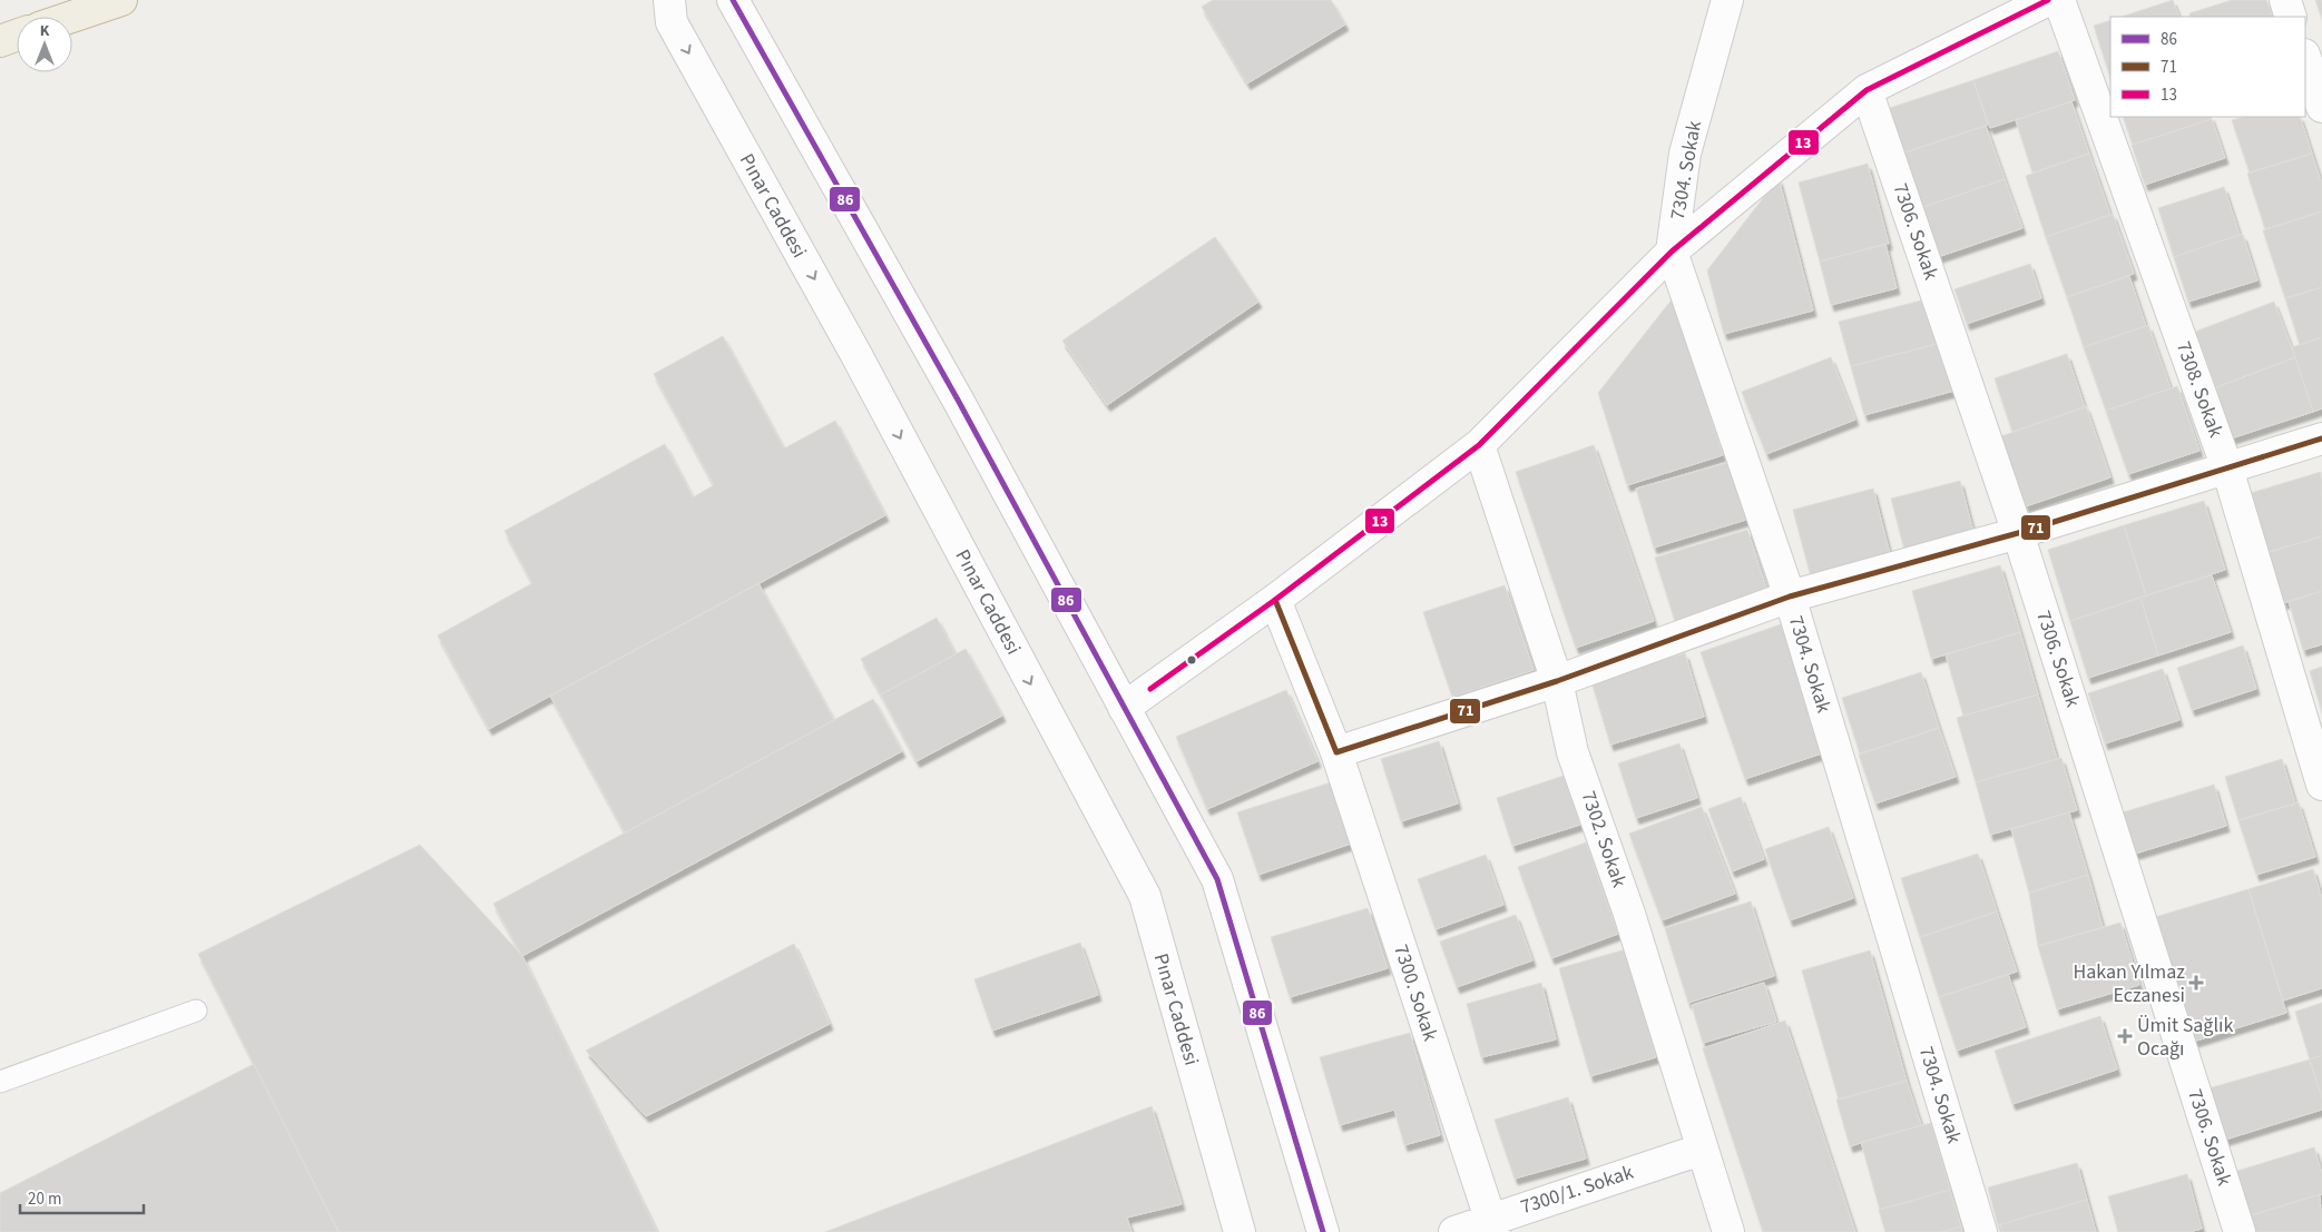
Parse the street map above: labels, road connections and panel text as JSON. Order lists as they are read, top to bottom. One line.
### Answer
{"streets":{"street":["7304. Sokak","Pınar Caddesi","7306. Sokak","7308. Sokak","7302. Sokak","7300. Sokak","7300/1. Sokak"]},"crossings":[["7302. Sokak","7300/1. Sokak"],["7300. Sokak","7300/1. Sokak"]],"places":{"health":["Hakan Yılmaz Eczanesi","Ümit Sağlık Ocağı"]},"lines":["transit line 86","transit line 13","transit line 71"],"legend":["86","71","13"],"scale_bar":"20 m","north":"top"}
